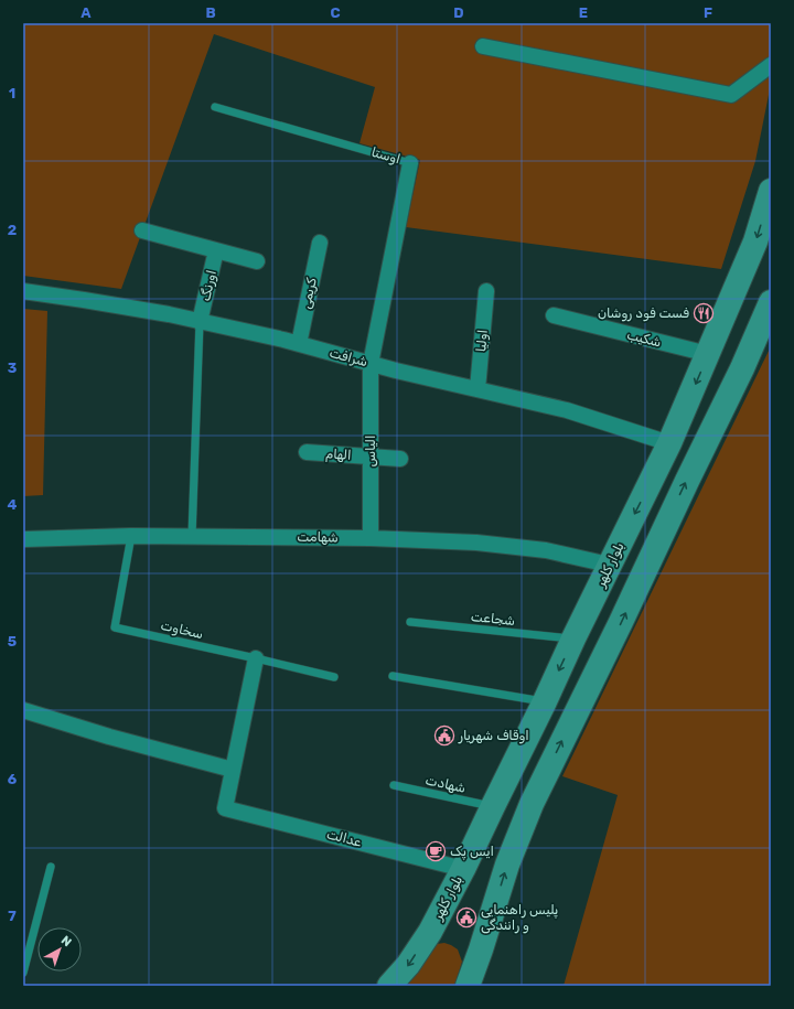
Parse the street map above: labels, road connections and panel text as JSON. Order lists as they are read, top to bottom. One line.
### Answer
{"streets":{"main road":["بلوار کلهر"],"street":["اوستا","اورنگ","کریمی","شکیب","اولیا","شرافت","الیاس","الهام","شهامت","عدالت"],"lane":["شجاعت","سخاوت","شهادت"]},"crossings":[["اوستا","شرافت"],["اوستا","الیاس"],["اورنگ","شرافت"],["کریمی","شرافت"],["شکیب","بلوار کلهر"],["اولیا","شرافت"],["شرافت","الیاس"],["شرافت","بلوار کلهر"],["الیاس","الهام"],["الیاس","شهامت"],["شهامت","بلوار کلهر"],["شهامت","سخاوت"],["بلوار کلهر","شجاعت"],["بلوار کلهر","شهادت"],["بلوار کلهر","عدالت"]],"places":{"restaurant":["فست فود روشان"],"public building":["اوقاف شهریار","پلیس راهنمایی و رانندگی"],"cafe":["ایس پک"]},"north":"top right","grid":{"columns":["A","B","C","D","E","F"],"rows":["1","2","3","4","5","6","7"]}}
